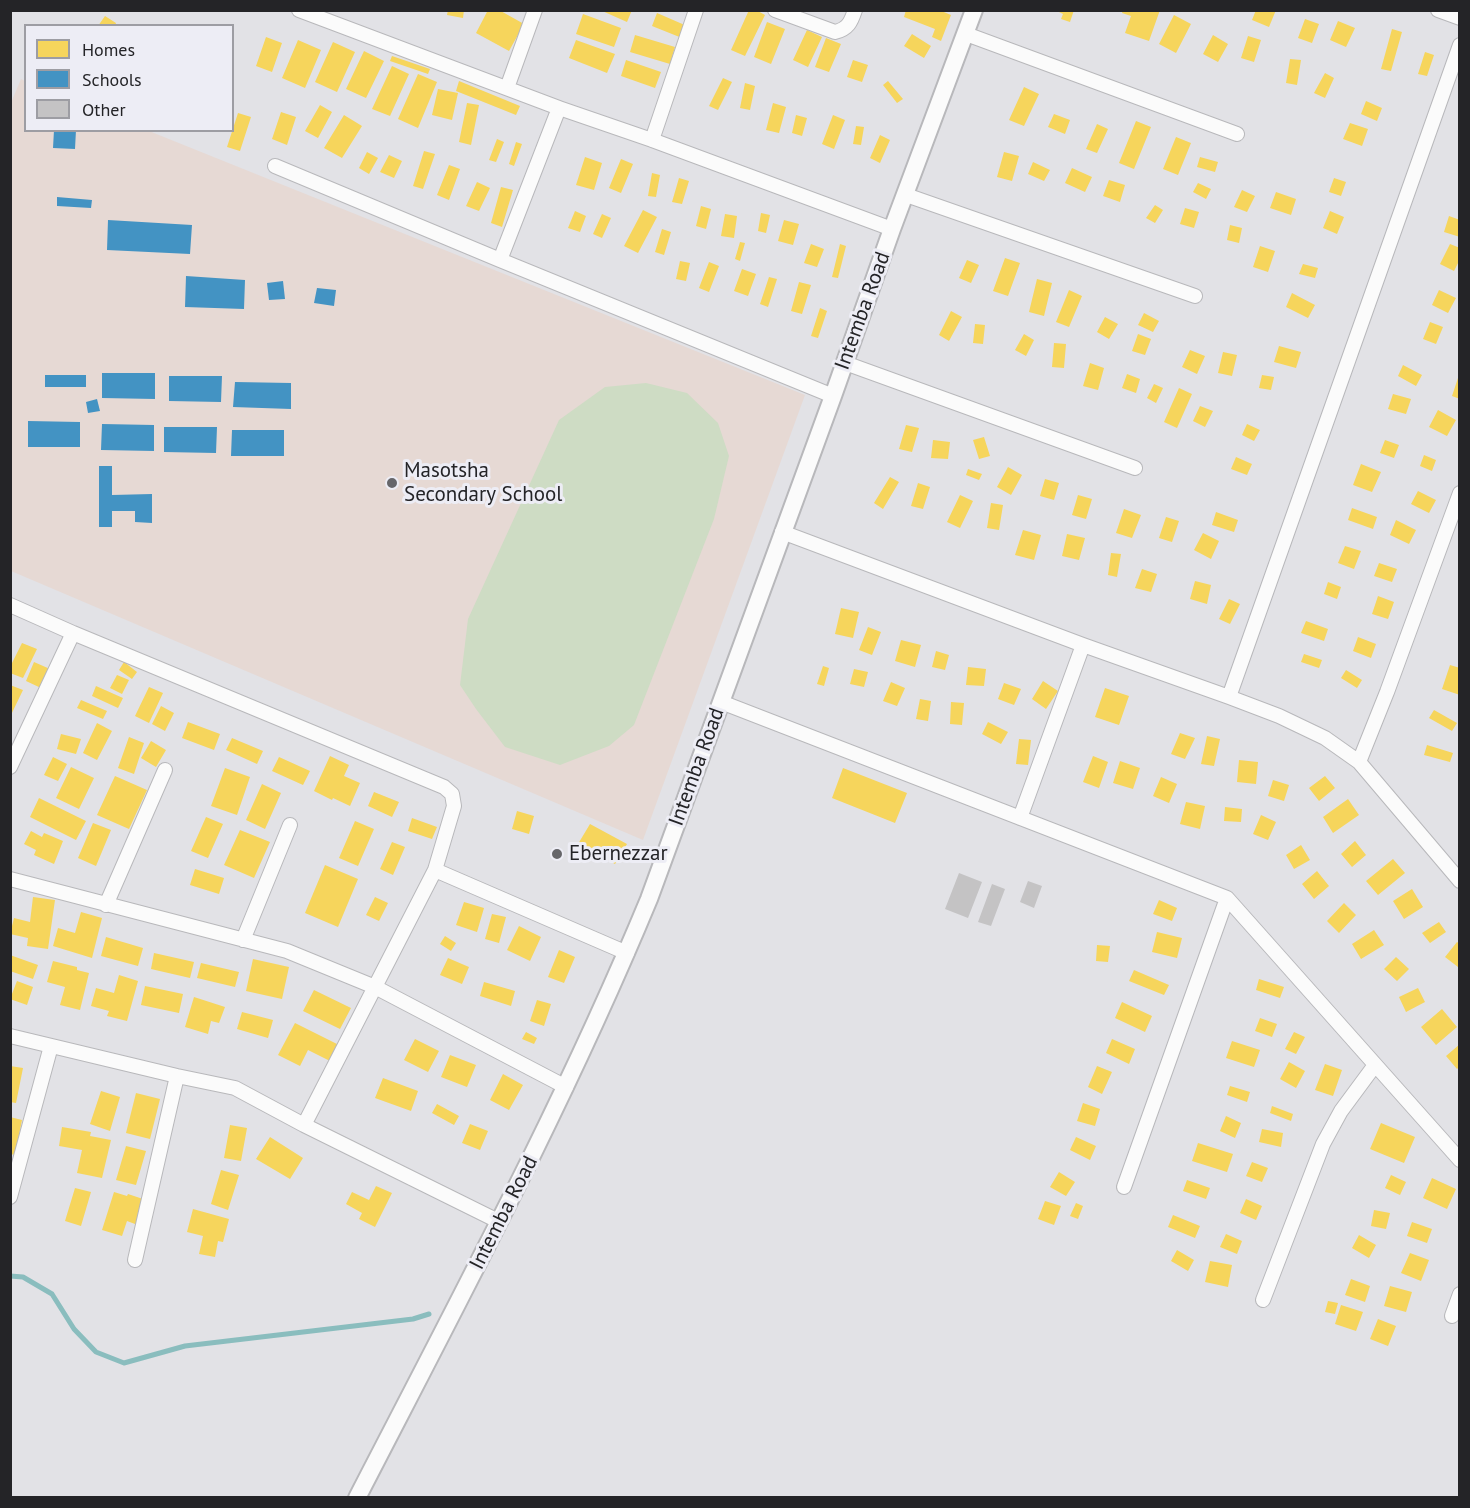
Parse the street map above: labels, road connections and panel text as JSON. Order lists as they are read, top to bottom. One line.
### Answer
{"streets":{"street":["Intemba Road"]},"places":["Masotsha Secondary School","Ebernezzar"],"legend":["Homes","Schools","Other"]}
